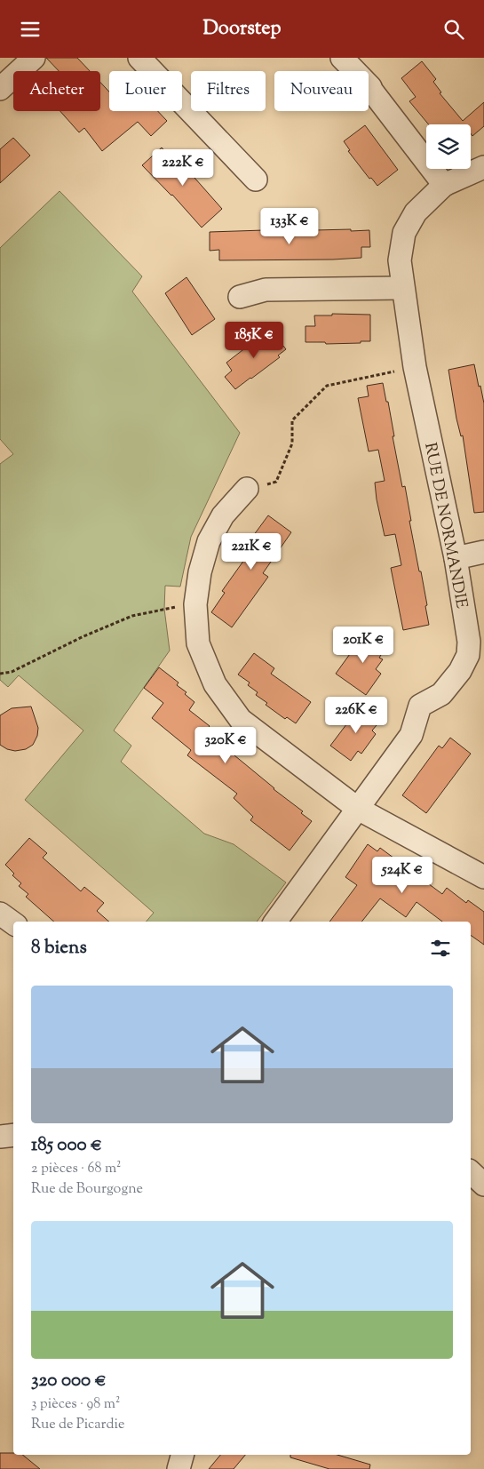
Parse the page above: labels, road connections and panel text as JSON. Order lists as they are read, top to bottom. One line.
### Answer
{"streets":{"street":["RUE DE NORMANDIE"]},"page":{"header":"Doorstep","chip":["Acheter","Louer","Filtres","Nouveau"],"price":["222K €","133K €","185K €","221K €","201K €","226K €","320K €","524K €"],"heading":"8 biens","list":[{"name":"185 000 €","note":"2 pièces · 68 m² · Rue de Bourgogne"},{"name":"320 000 €","note":"3 pièces · 98 m² · Rue de Picardie"}]}}
